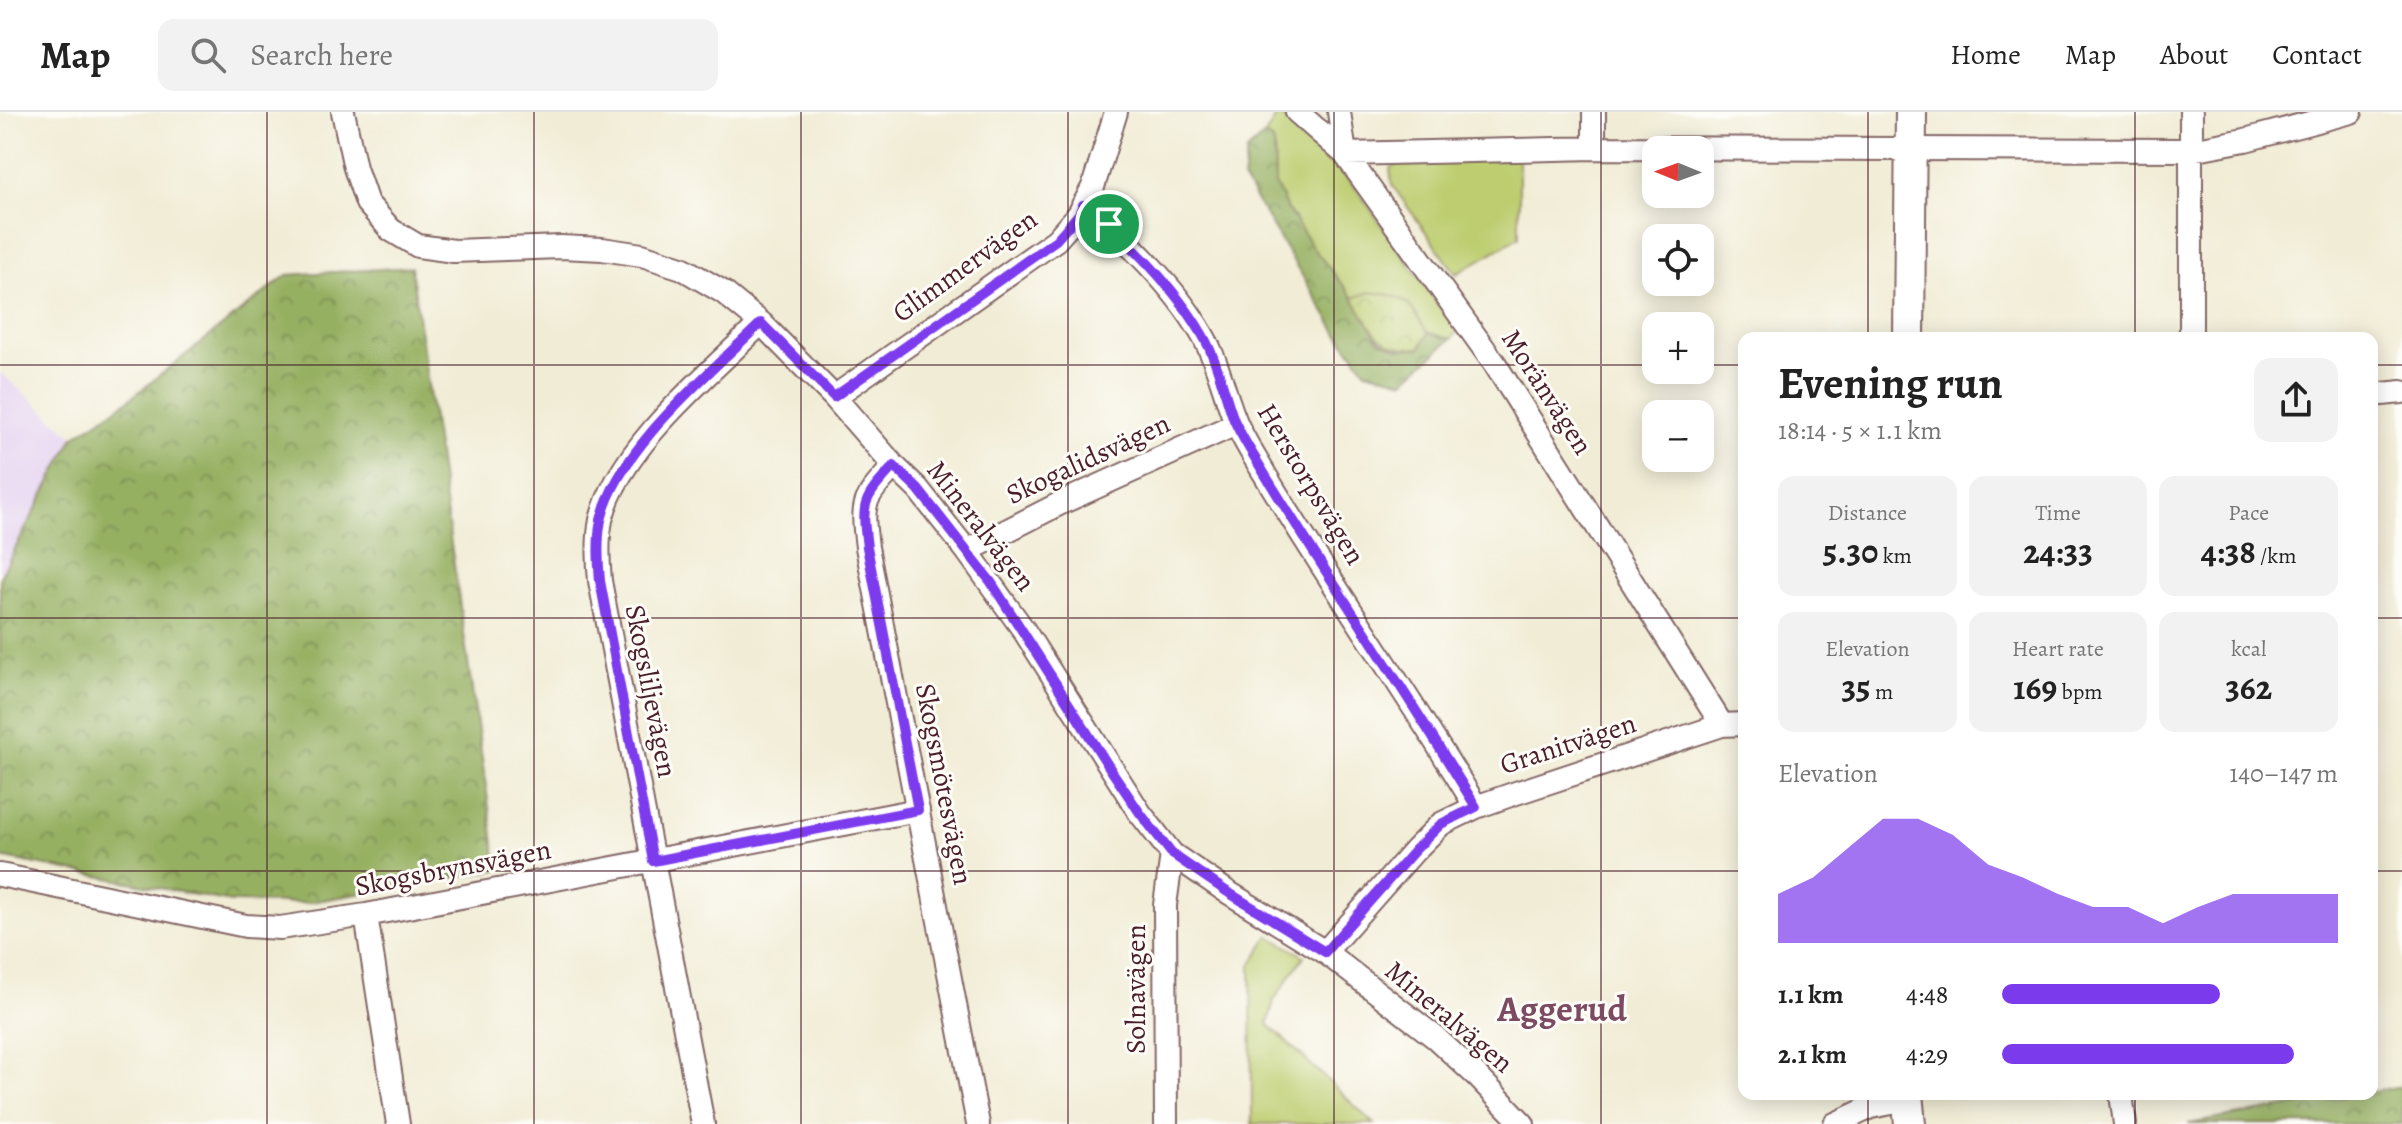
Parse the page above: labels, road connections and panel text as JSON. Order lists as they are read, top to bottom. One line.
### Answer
{"streets":{"street":["Glimmervägen","Moränvägen","Skogalidsvägen","Herstorpsvägen","Mineralvägen","Skogsliljevägen","Granitvägen","Skogsmötesvägen","Skogsbrynsvägen","Solnavägen"]},"crossings":[["Glimmervägen","Herstorpsvägen"],["Glimmervägen","Mineralvägen"],["Moränvägen","Granitvägen"],["Skogalidsvägen","Herstorpsvägen"],["Skogalidsvägen","Mineralvägen"],["Herstorpsvägen","Granitvägen"],["Mineralvägen","Skogsliljevägen"],["Mineralvägen","Granitvägen"],["Mineralvägen","Skogsmötesvägen"],["Mineralvägen","Solnavägen"],["Skogsliljevägen","Skogsbrynsvägen"],["Skogsmötesvägen","Skogsbrynsvägen"]],"districts":["Aggerud"],"north":"left","page":{"header":"Map","search":"Search here","nav":["Home","Map","About","Contact"],"map_buttons":["+","−"],"heading":["Evening run","18:14 · 5 × 1.1 km"],"stats":[["Distance","5.30 km"],["Time","24:33"],["Pace","4:38 /km"],["Elevation","35 m"],["Heart rate","169 bpm"],["kcal","362"]],"chart":["Elevation","140–147 m"],"list":[{"name":"1.1 km","note":"4:48"},{"name":"2.1 km","note":"4:29"}]}}
